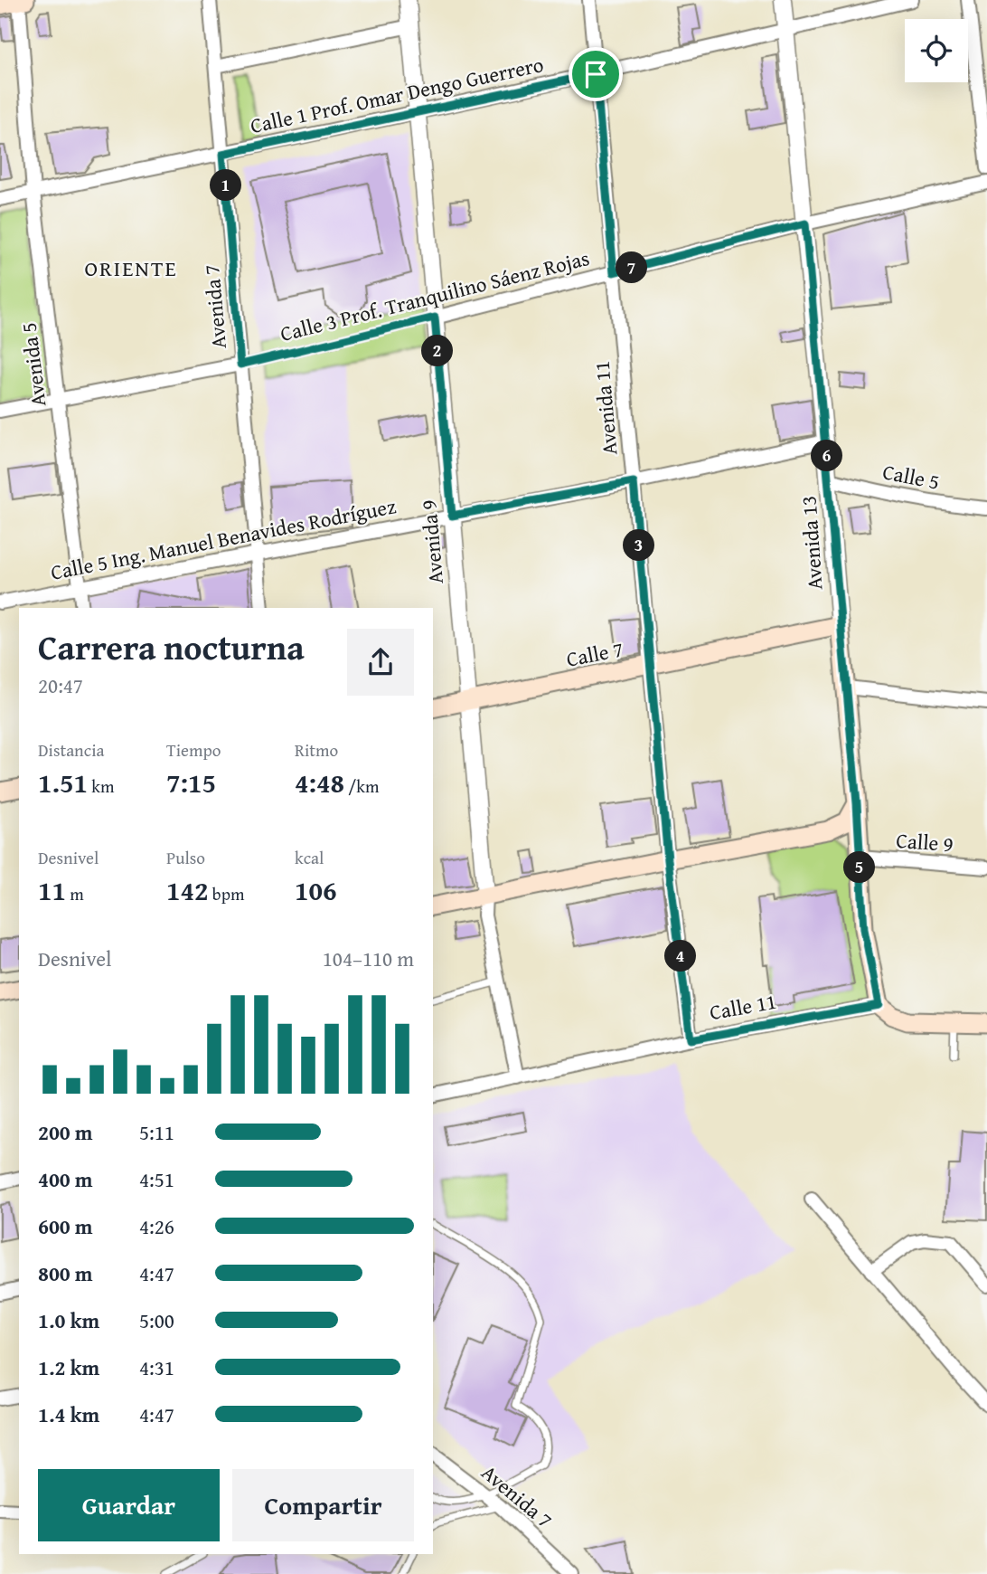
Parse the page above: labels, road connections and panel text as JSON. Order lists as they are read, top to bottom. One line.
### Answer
{"streets":{"main road":["Avenida 13","Calle 7"],"street":["Calle 1 Prof. Omar Dengo Guerrero","Calle 3 Prof. Tranquilino Sáenz Rojas","Avenida 7","Avenida 5","Avenida 11","Calle 5","Calle 5 Ing. Manuel Benavides Rodríguez","Avenida 9","Calle 9","Calle 11"]},"crossings":[["Calle 1 Prof. Omar Dengo Guerrero","Avenida 7"],["Calle 1 Prof. Omar Dengo Guerrero","Avenida 5"],["Calle 1 Prof. Omar Dengo Guerrero","Avenida 11"],["Calle 1 Prof. Omar Dengo Guerrero","Avenida 9"],["Calle 1 Prof. Omar Dengo Guerrero","Avenida 13"],["Calle 3 Prof. Tranquilino Sáenz Rojas","Avenida 7"],["Calle 3 Prof. Tranquilino Sáenz Rojas","Avenida 5"],["Calle 3 Prof. Tranquilino Sáenz Rojas","Avenida 11"],["Calle 3 Prof. Tranquilino Sáenz Rojas","Avenida 9"],["Calle 3 Prof. Tranquilino Sáenz Rojas","Avenida 13"],["Avenida 7","Calle 5 Ing. Manuel Benavides Rodríguez"],["Avenida 5","Calle 5 Ing. Manuel Benavides Rodríguez"],["Avenida 11","Calle 5 Ing. Manuel Benavides Rodríguez"],["Avenida 11","Calle 7"],["Avenida 11","Calle 11"],["Calle 5","Avenida 13"],["Calle 5 Ing. Manuel Benavides Rodríguez","Avenida 9"],["Calle 5 Ing. Manuel Benavides Rodríguez","Avenida 13"],["Avenida 9","Calle 7"],["Avenida 9","Calle 11"],["Avenida 13","Calle 7"],["Avenida 13","Calle 9"],["Avenida 13","Calle 11"]],"districts":["ORIENTE"],"page":{"pins":["1","7","2","6","3","5","4"],"heading":["Carrera nocturna","20:47"],"stats":[["Distancia","1.51 km"],["Tiempo","7:15"],["Ritmo","4:48 /km"],["Desnivel","11 m"],["Pulso","142 bpm"],["kcal","106"]],"chart":["Desnivel","104–110 m"],"list":[{"name":"200 m","note":"5:11"},{"name":"400 m","note":"4:51"},{"name":"600 m","note":"4:26"},{"name":"800 m","note":"4:47"},{"name":"1.0 km","note":"5:00"},{"name":"1.2 km","note":"4:31"},{"name":"1.4 km","note":"4:47"}],"buttons":["Guardar","Compartir"]}}
